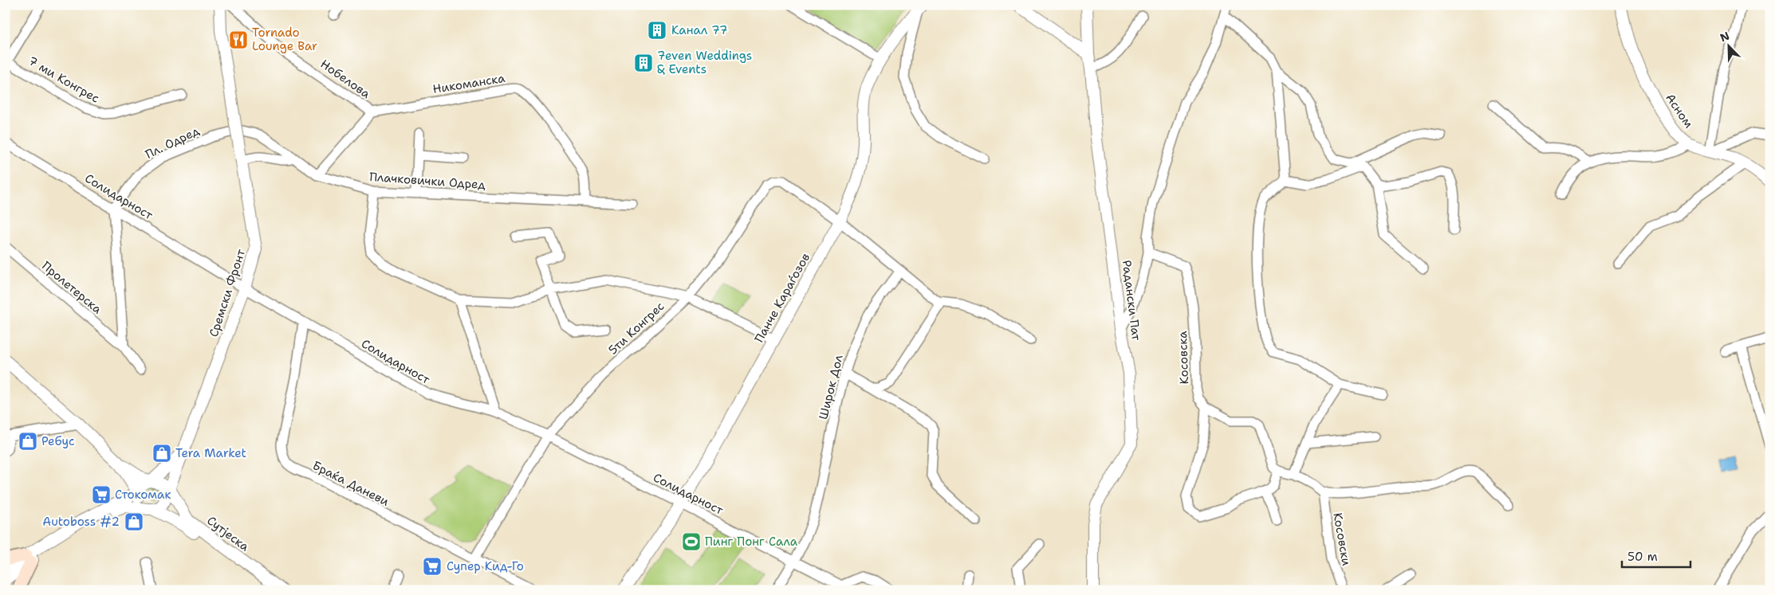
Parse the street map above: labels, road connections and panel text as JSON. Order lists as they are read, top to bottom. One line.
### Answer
{"streets":{"street":["Нобелова","7 ми Конгрес","Никоманска","Асном","Пл. Одред","Плачковички Одред","Солидарност","Пролетерска","Сремски Фронт","Панче Караѓозов","Радански Пат","5ти Конгрес","Косовска","Широк Дол","Браќа Даневи","Сутјеска","Косовски"]},"crossings":[["Нобелова","Никоманска"],["Никоманска","Плачковички Одред"],["Пл. Одред","Плачковички Одред"],["Пл. Одред","Солидарност"],["Пл. Одред","Пролетерска"],["Солидарност","Пролетерска"],["Солидарност","Сремски Фронт"],["Солидарност","Панче Караѓозов"],["Солидарност","5ти Конгрес"],["Солидарност","Широк Дол"],["Солидарност","Браќа Даневи"],["Сремски Фронт","Сутјеска"],["Панче Караѓозов","5ти Конгрес"],["5ти Конгрес","Браќа Даневи"]],"places":{"building":["Канал 77","7even Weddings & Events"],"restaurant":["Tornado Lounge Bar"],"shop":["Ребус","Tera Market","Autoboss #2"],"supermarket":["Стокомак","Супер Кид-Го"],"sports":["Пинг Понг Сала"]},"scale_bar":"50 m","north":"top left"}
